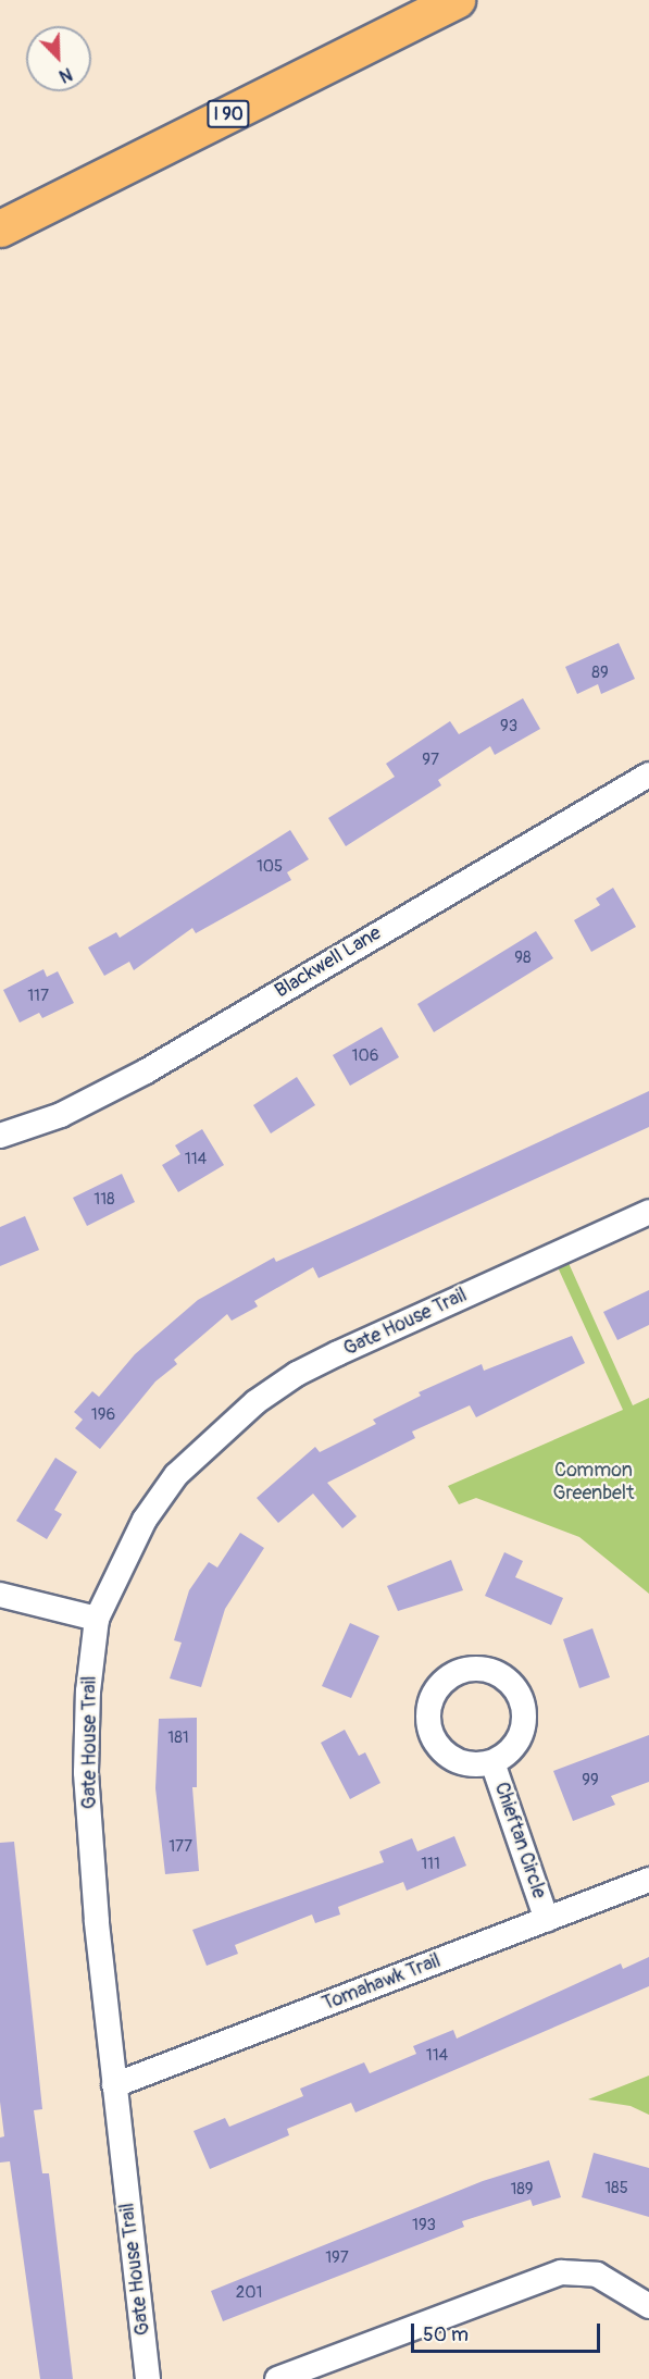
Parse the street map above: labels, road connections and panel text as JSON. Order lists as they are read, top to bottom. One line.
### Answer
{"streets":{"highway":["I 90"],"street":["Blackwell Lane","Gate House Trail","Chieftan Circle","Tomahawk Trail"]},"crossings":[["Gate House Trail","Tomahawk Trail"],["Chieftan Circle","Tomahawk Trail"]],"parks":["Common Greenbelt"],"house_numbers":["89","93","97","105","98","117","106","114","118","196","181","99","177","111","114","185","189","193","197","201"],"scale_bar":"50 m","north":"bottom right"}
